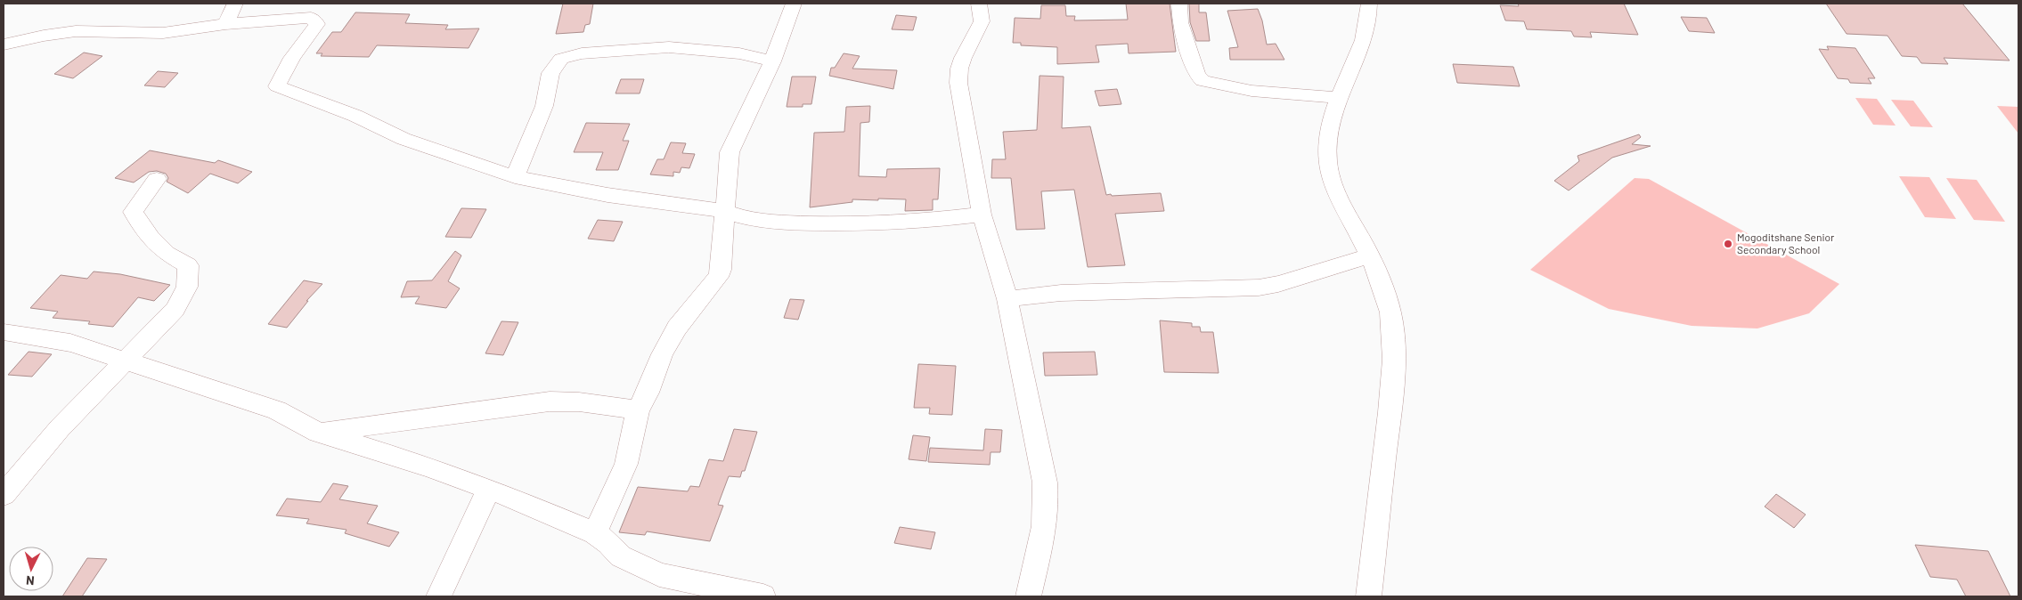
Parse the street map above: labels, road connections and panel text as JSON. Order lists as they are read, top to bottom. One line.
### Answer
{"places":["Mogoditshane Senior Secondary School"],"north":"bottom"}
